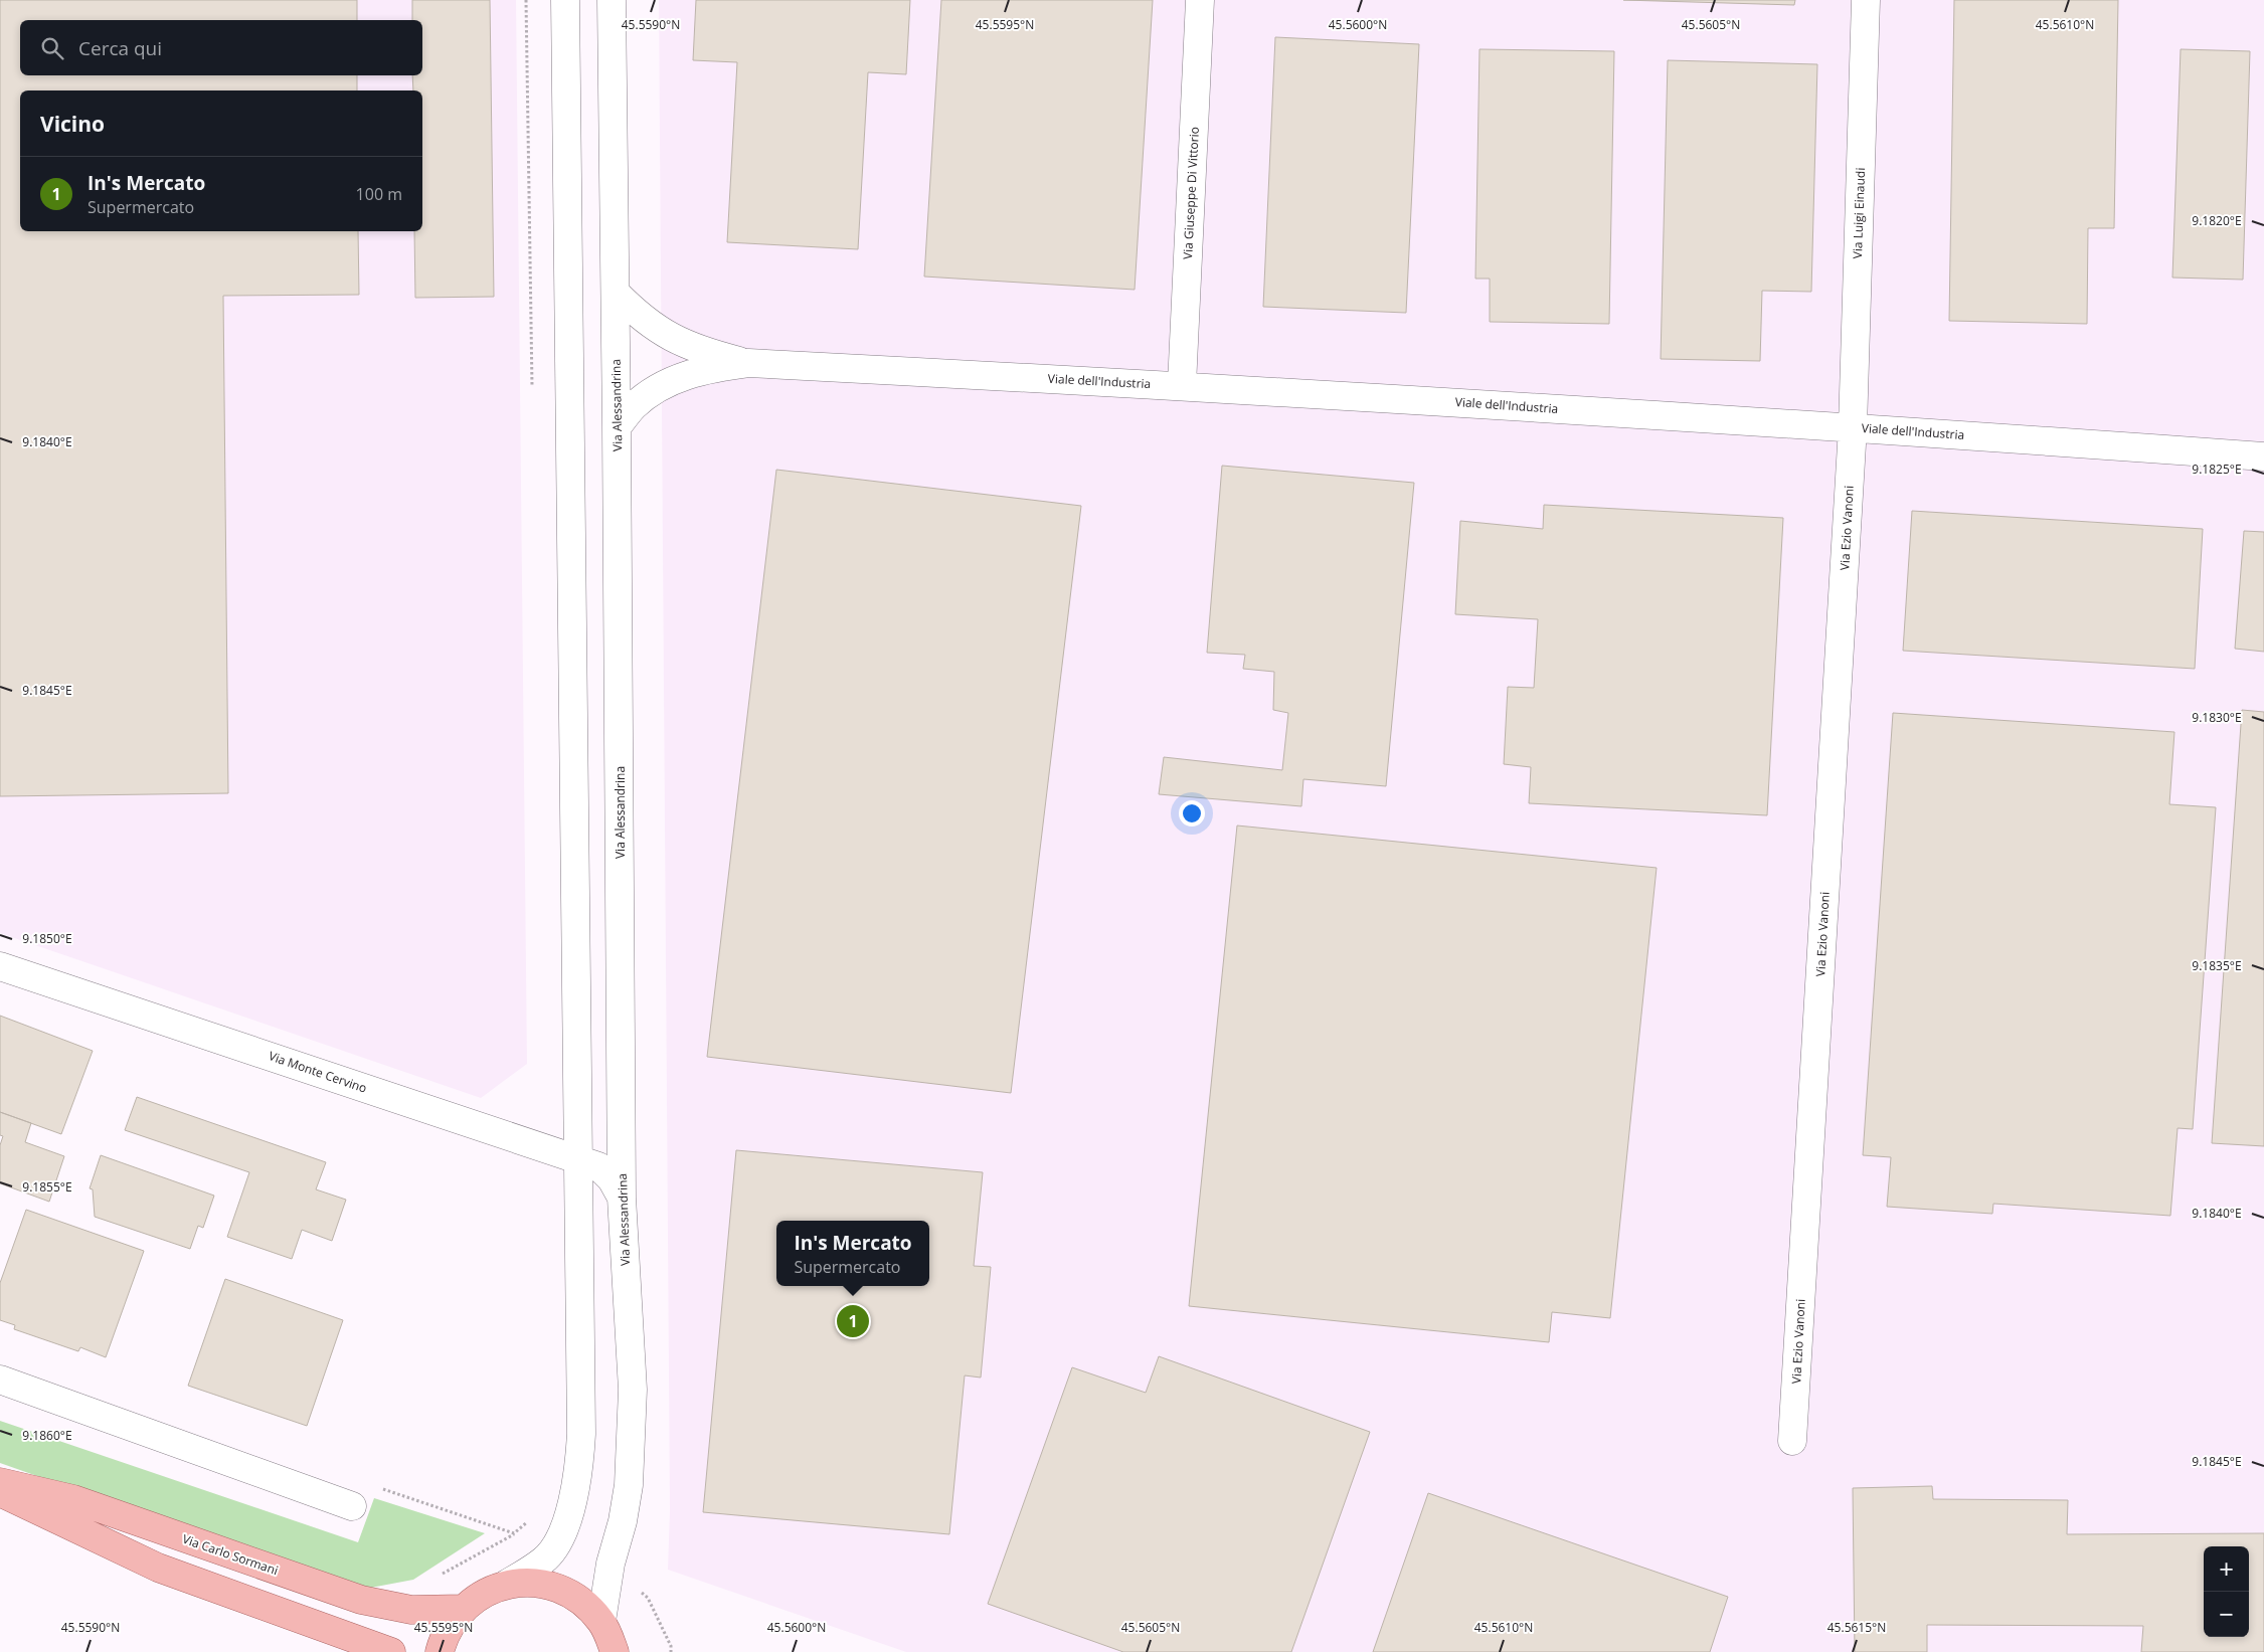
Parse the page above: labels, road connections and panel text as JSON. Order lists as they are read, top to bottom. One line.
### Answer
{"streets":{"main road":["Via Carlo Sormani"],"street":["Via Giuseppe Di Vittorio","Via Luigi Einaudi","Viale dell'Industria","Via Alessandrina","Via Ezio Vanoni","Via Monte Cervino"]},"crossings":[["Via Giuseppe Di Vittorio","Viale dell'Industria"],["Via Luigi Einaudi","Viale dell'Industria"],["Via Luigi Einaudi","Via Ezio Vanoni"],["Viale dell'Industria","Via Alessandrina"],["Viale dell'Industria","Via Ezio Vanoni"],["Via Alessandrina","Via Monte Cervino"]],"page":{"search":"Cerca qui","heading":"Vicino","list":[{"mark":"1","name":"In's Mercato","note":"Supermercato","value":"100 m"}],"popup":["In's Mercato","Supermercato"],"pins":"1","map_buttons":["+","−"]},"coordinates":["45.5590°N","45.5595°N","45.5600°N","45.5605°N","45.5610°N","9.1820°E","9.1840°E","9.1825°E","9.1845°E","9.1830°E","9.1850°E","9.1835°E","9.1855°E","9.1860°E","45.5615°N"]}
